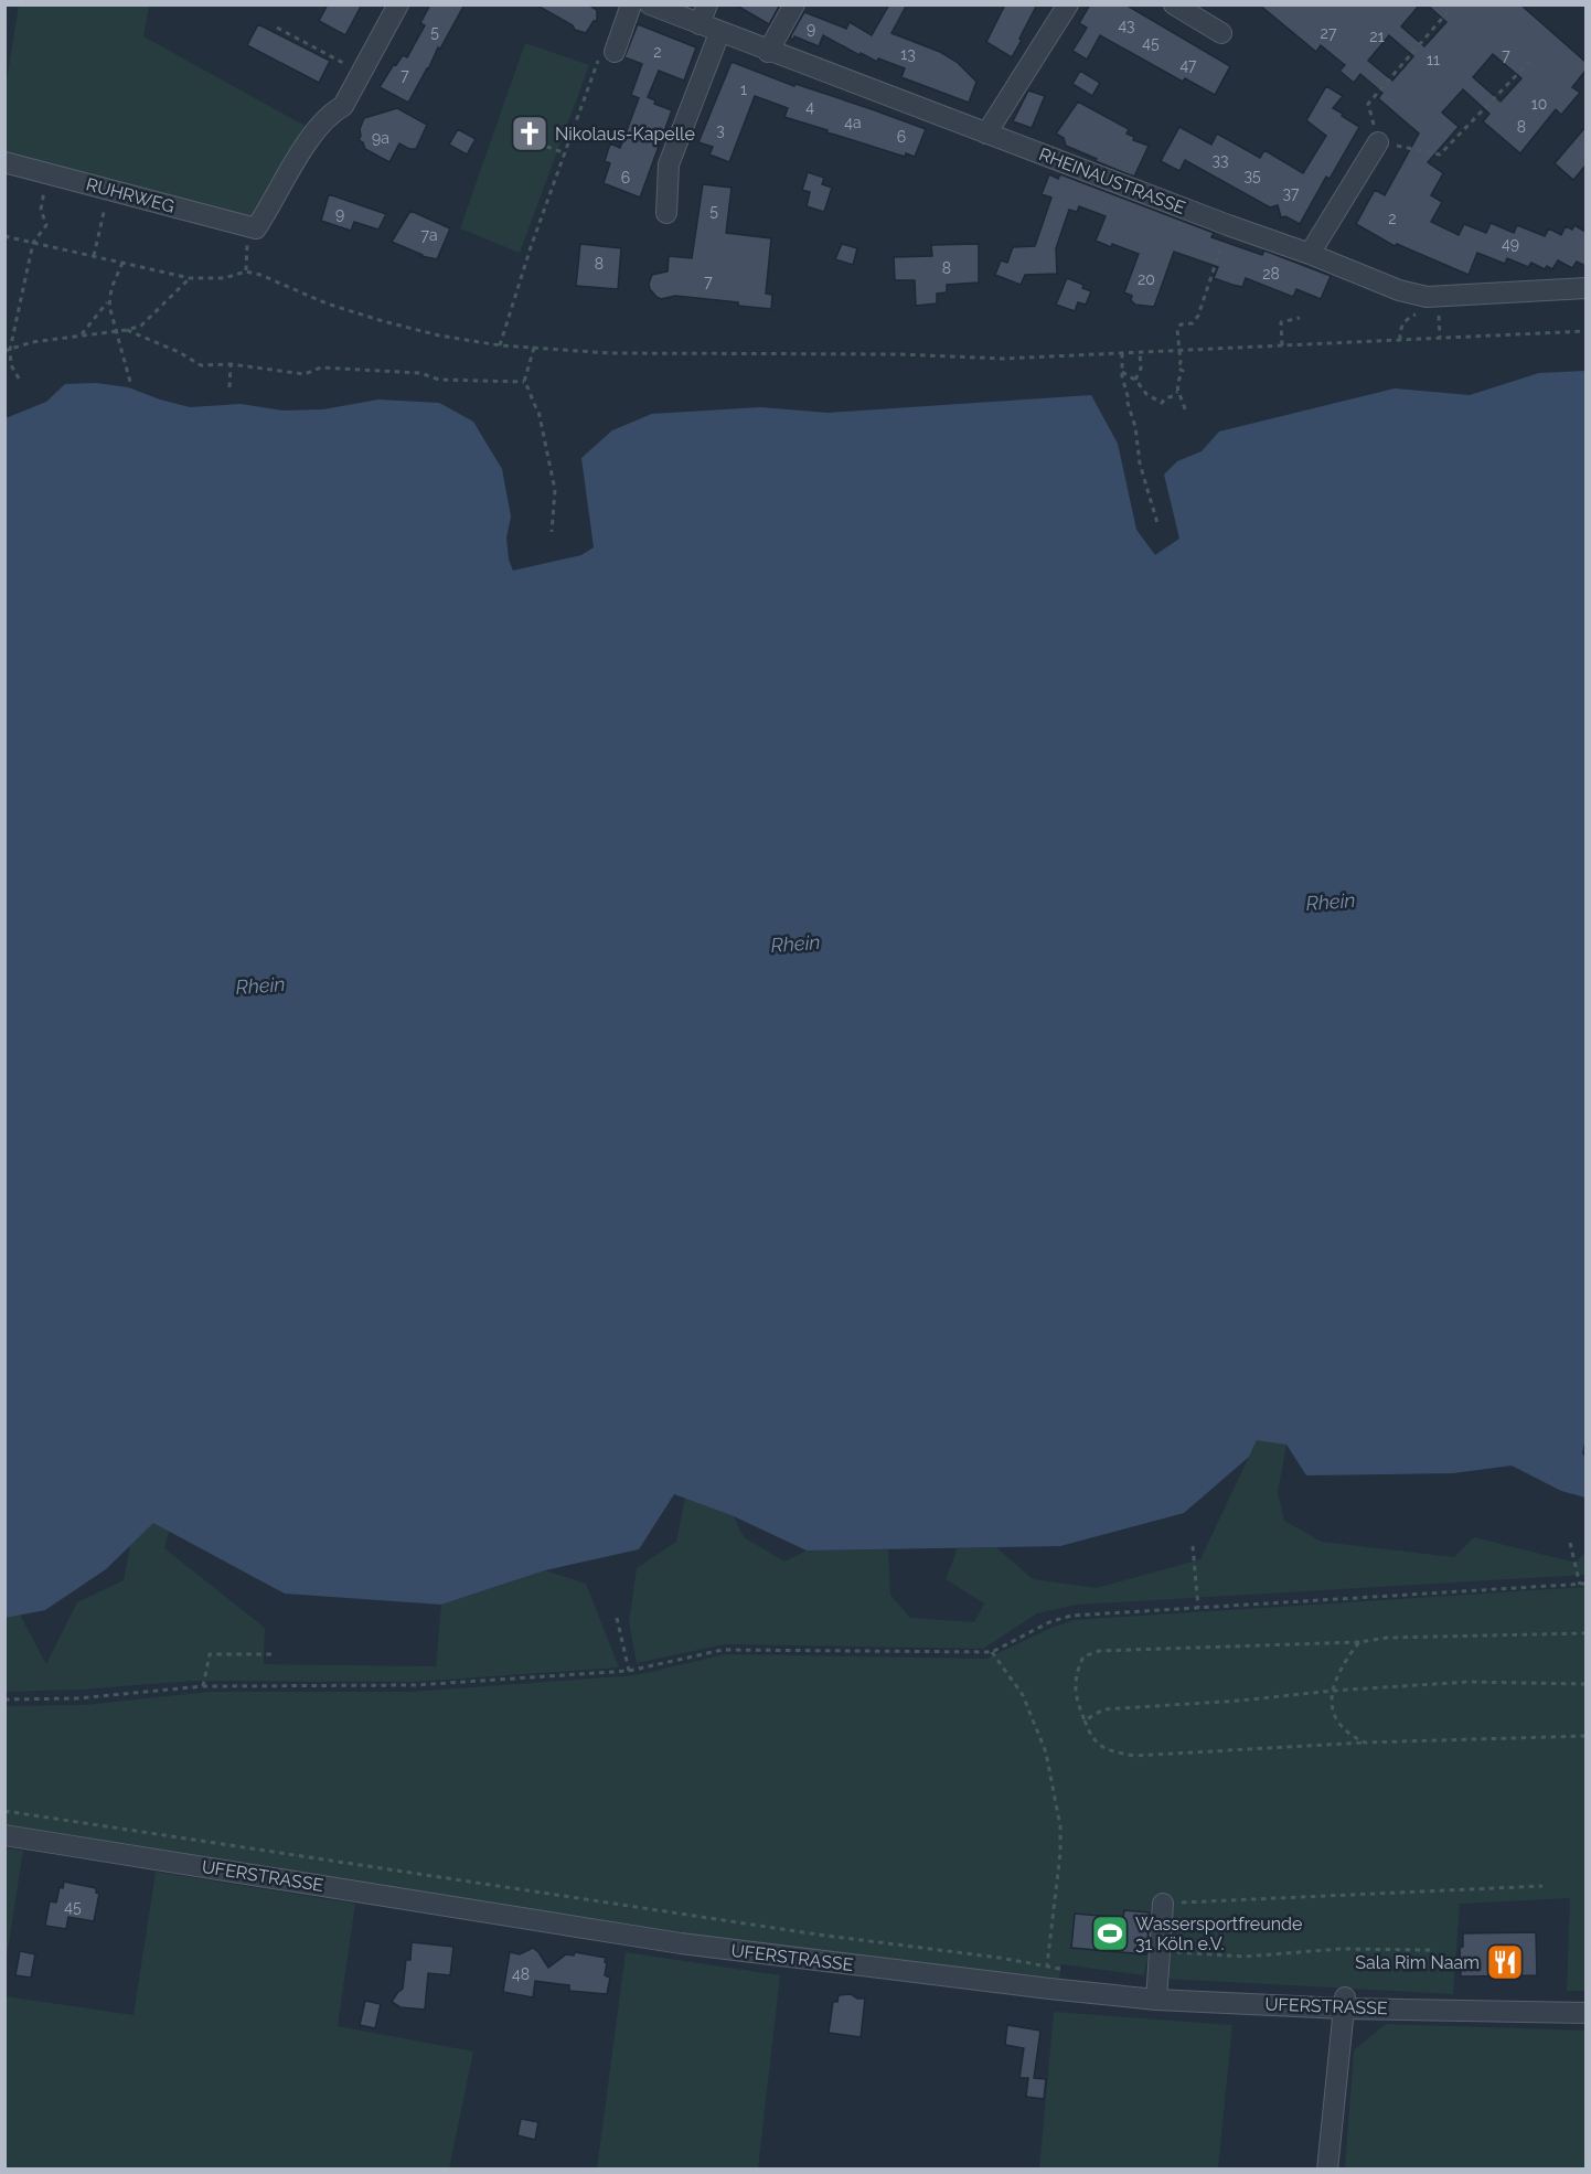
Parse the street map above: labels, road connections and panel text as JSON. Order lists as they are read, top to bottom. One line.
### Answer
{"streets":{"street":["RHEINAUSTRASSE","RUHRWEG","UFERSTRASSE"]},"water":["Rhein"],"places":{"church":["Nikolaus-Kapelle"],"sports":["Wassersportfreunde 31 Köln e.V."],"restaurant":["Sala Rim Naam"]},"house_numbers":["43","9","5","27","21","45","2","13","7","11","47","7","1","10","4","4a","8","3","6","9a","33","35","6","37","5","9","2","7a","49","8","8","28","20","7","45","48"]}
